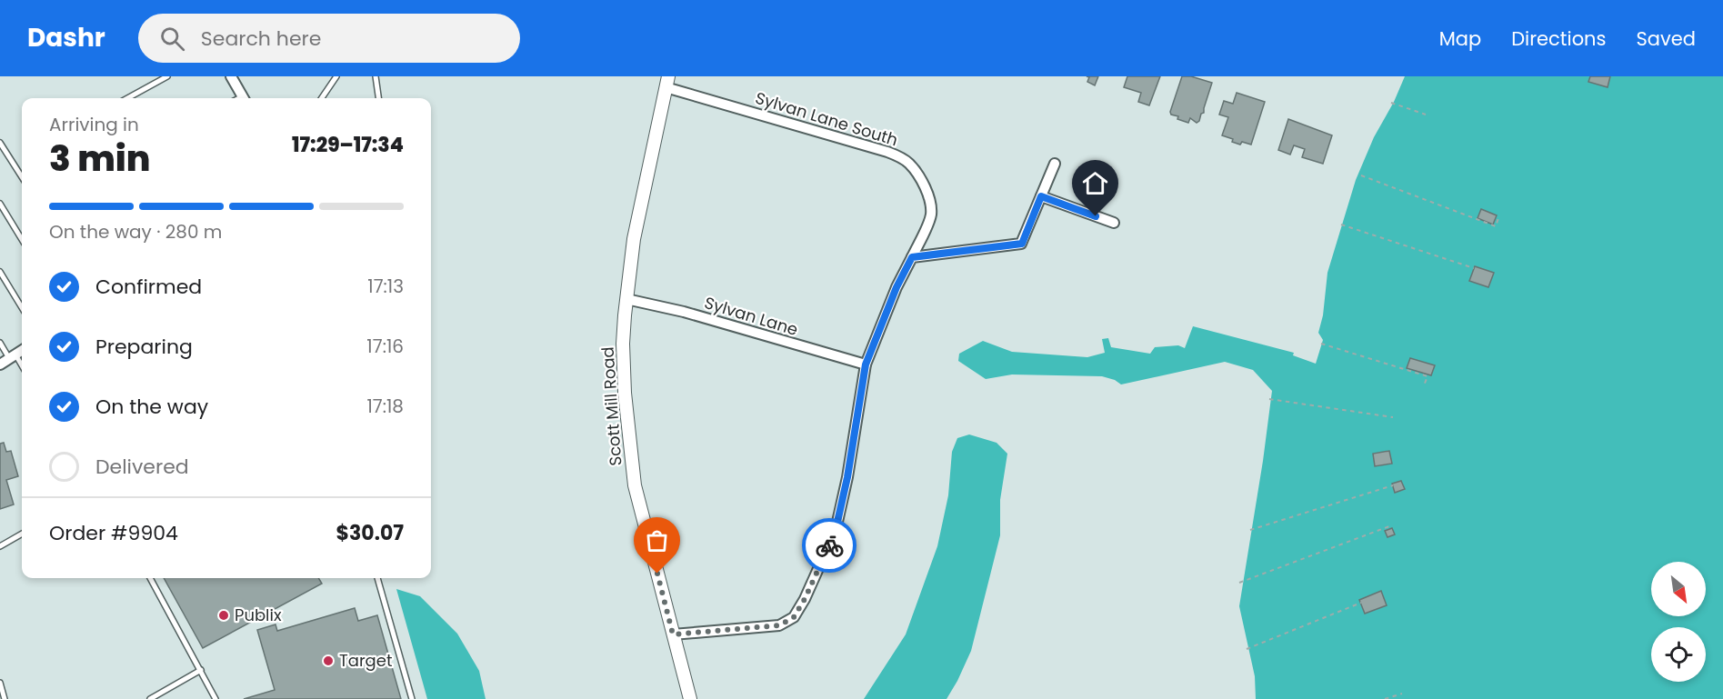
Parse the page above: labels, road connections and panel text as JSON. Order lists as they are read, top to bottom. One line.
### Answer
{"streets":{"street":["Sylvan Lane South","Sylvan Lane","Scott Mill Road"]},"crossings":[["Sylvan Lane South","Sylvan Lane"],["Sylvan Lane South","Scott Mill Road"],["Sylvan Lane","Scott Mill Road"]],"places":["Publix","Target"],"north":"bottom right","page":{"header":"Dashr","search":"Search here","nav":["Map","Directions","Saved"],"heading":["3 min","Arriving in","17:29–17:34"],"panel":["Order #9904","$30.07"],"bar":"On the way · 280 m","list":[["Confirmed","17:13"],["Preparing","17:16"],["On the way","17:18"],"Delivered"]}}
